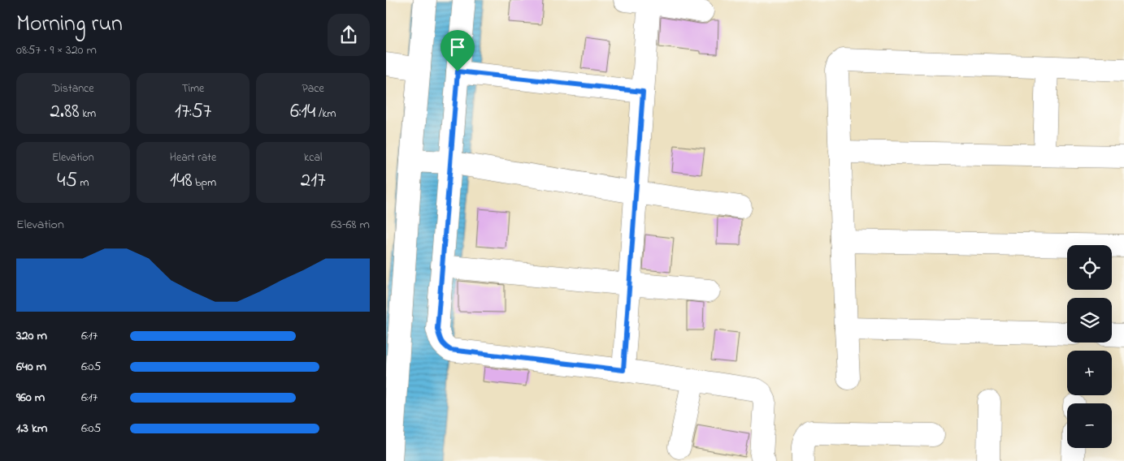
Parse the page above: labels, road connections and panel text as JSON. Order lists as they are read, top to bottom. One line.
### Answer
{"page":{"heading":["Morning run","08:57 · 9 × 320 m"],"stats":[["Distance","2.88 km"],["Time","17:57"],["Pace","6:14 /km"],["Elevation","45 m"],["Heart rate","148 bpm"],["kcal","217"]],"chart":["Elevation","63–68 m"],"map_buttons":["+","−"],"list":[{"name":"320 m","note":"6:17"},{"name":"640 m","note":"6:05"},{"name":"960 m","note":"6:17"},{"name":"1.3 km","note":"6:05"}]}}
